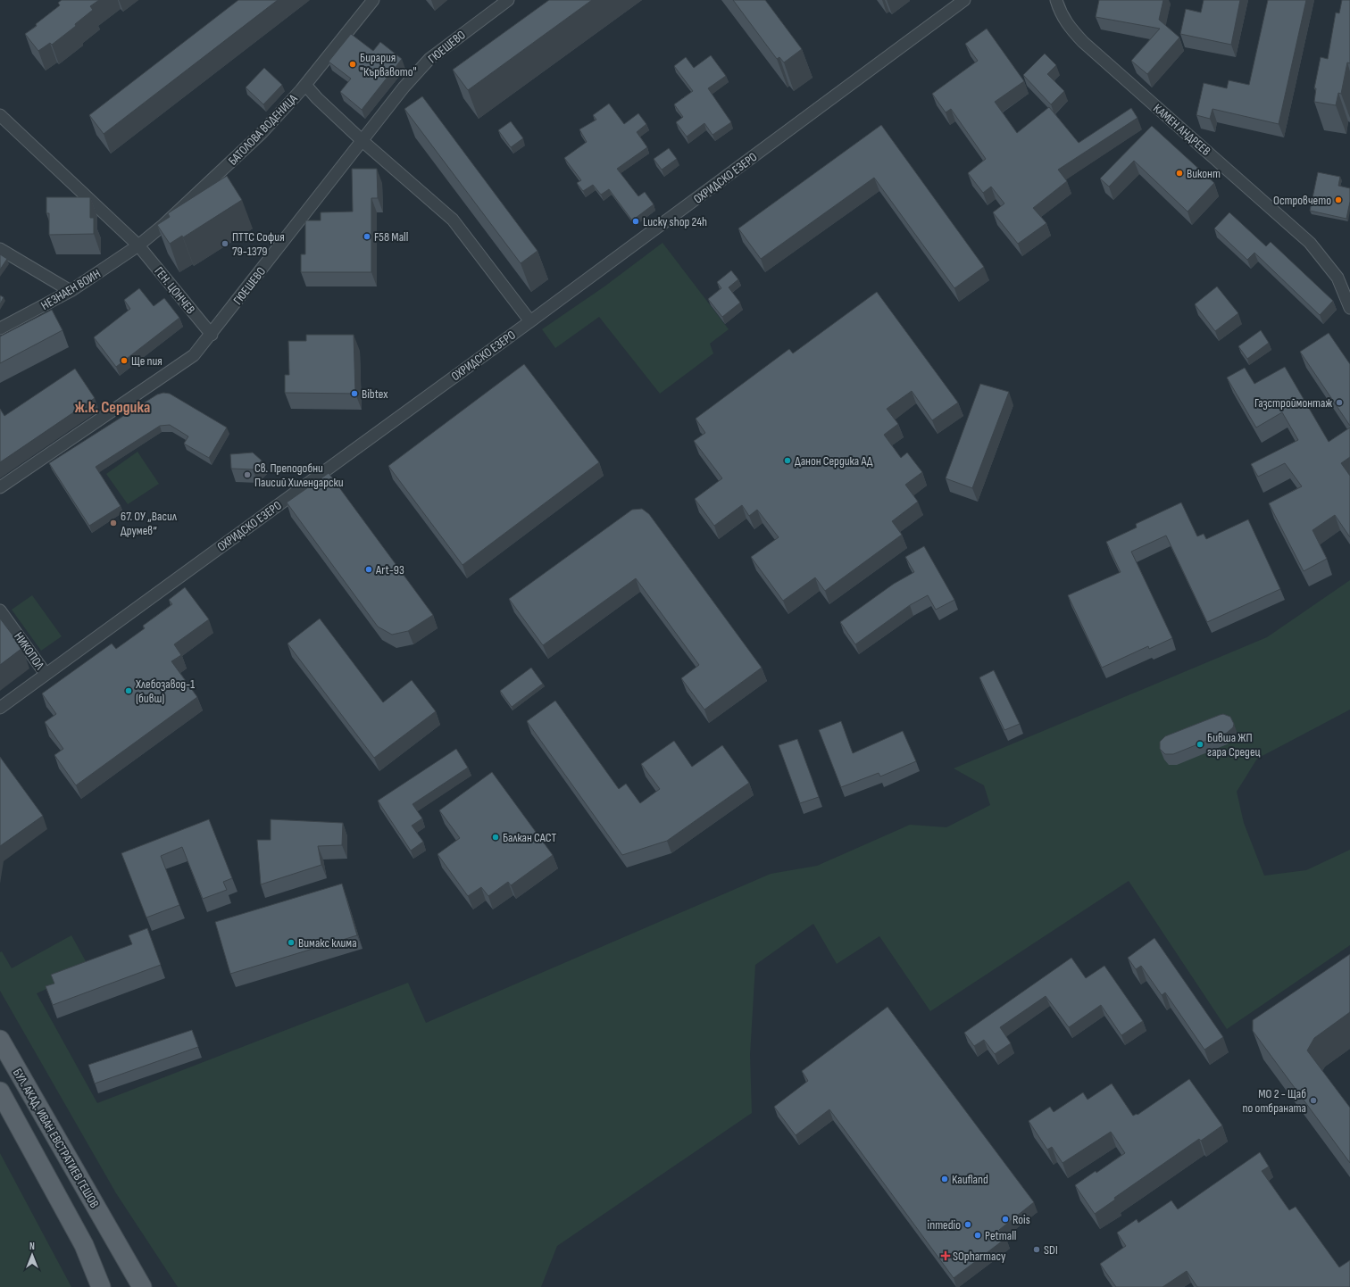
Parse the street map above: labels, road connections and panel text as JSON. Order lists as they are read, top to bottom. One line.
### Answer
{"streets":{"main road":["БУЛ. АКАД. ИВАН ЕВСТРАТИЕВ ГЕШОВ"],"street":["ГЮЕШЕВО","БАТОЛОВА ВОДЕНИЦА","КАМЕН АНДРЕЕВ","ОХРИДСКО ЕЗЕРО","НЕЗНАЕН ВОИН","ГЕН. ЦОНЧЕВ","НИКОПОЛ"]},"crossings":[["ГЮЕШЕВО","ГЕН. ЦОНЧЕВ"],["БАТОЛОВА ВОДЕНИЦА","НЕЗНАЕН ВОИН"],["БАТОЛОВА ВОДЕНИЦА","ГЕН. ЦОНЧЕВ"],["ОХРИДСКО ЕЗЕРО","НИКОПОЛ"],["НЕЗНАЕН ВОИН","ГЕН. ЦОНЧЕВ"]],"districts":["ж.к. Сердика"],"places":{"other":["Бирария \"Кървавото\"","Виконт","Островчето","Lucky shop 24h","F58 Mall","ПТТС София 79-1379","Ще пия","Bibtex","Газстроймонтаж","Данон Сердика АД","Св. Преподобни Паисий Хилендарски","67. ОУ „Васил Друмев“","Art-93","Хлебозавод-1 (бивш)","Бивша ЖП гара Средец","Балкан САСТ","Вимакс клима","МО 2 - Щаб по отбраната","Kaufland","Rois","inmedio","Petmall","SDI"],"health":["SOpharmacy"]},"north":"top"}
